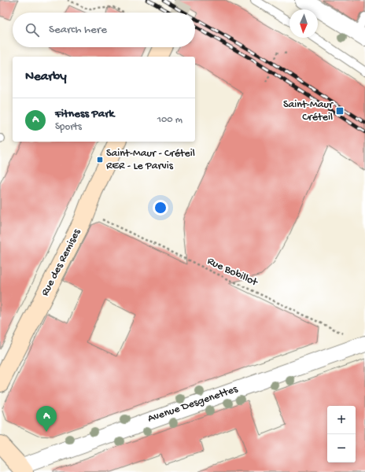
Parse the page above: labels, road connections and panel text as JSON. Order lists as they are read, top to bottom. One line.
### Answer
{"streets":{"street":["Rue des Remises","Avenue Desgenettes"],"path":["Rue Bobillot"]},"crossings":[["Rue Bobillot","Avenue Desgenettes"]],"places":{"transit":["Saint-Maur Créteil","Saint-Maur - Créteil RER - Le Parvis"]},"north":"bottom","page":{"search":"Search here","heading":"Nearby","list":[{"mark":"A","name":"Fitness Park","note":"Sports","value":"100 m"}],"map_buttons":["+","−"],"pins":"A"}}
